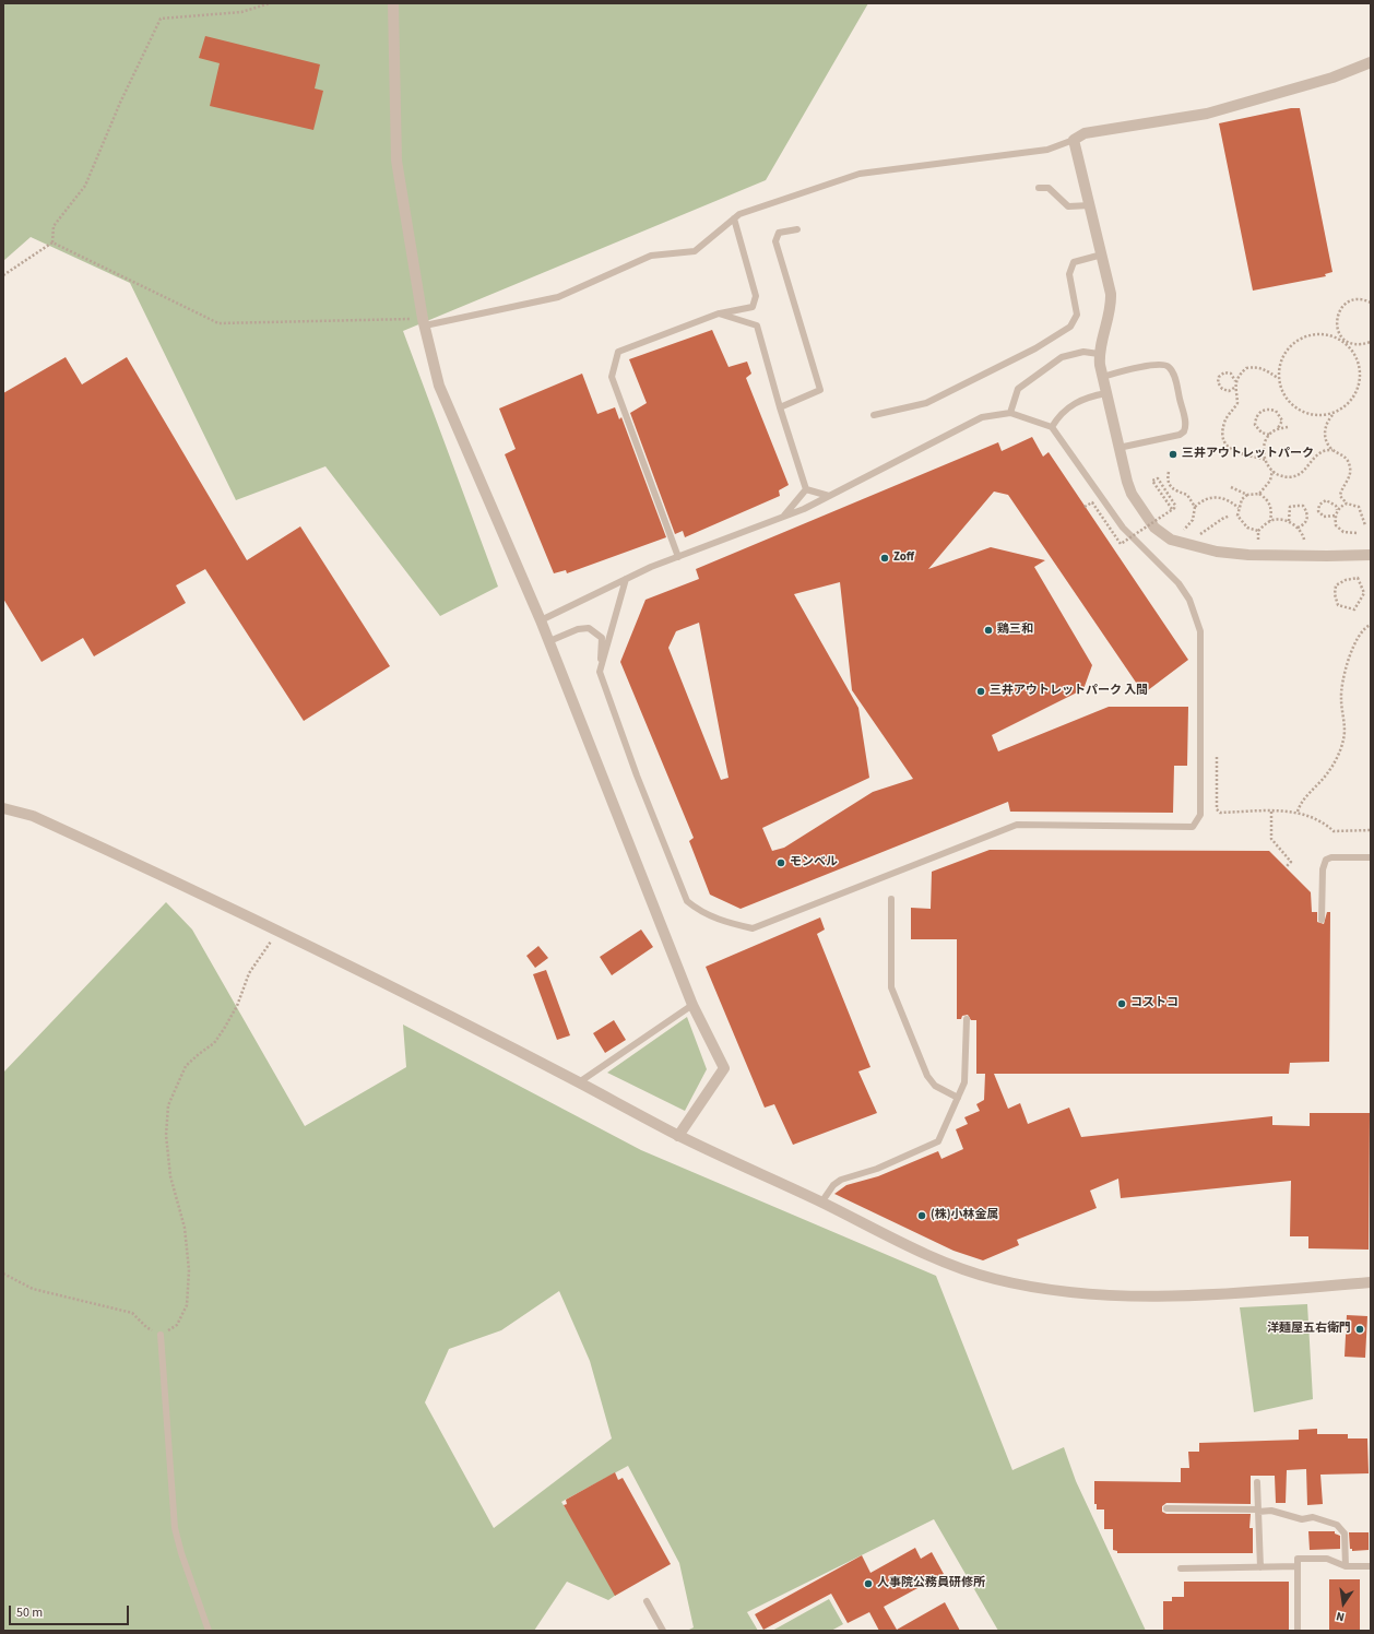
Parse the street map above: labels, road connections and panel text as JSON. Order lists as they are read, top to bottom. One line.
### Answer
{"places":["三井アウトレットパーク","Zoff","鶏三和","三井アウトレットパーク 入間","モンベル","コストコ","(株)小林金属","洋麺屋五右衛門","人事院公務員研修所"],"scale_bar":"50 m","north":"bottom"}
